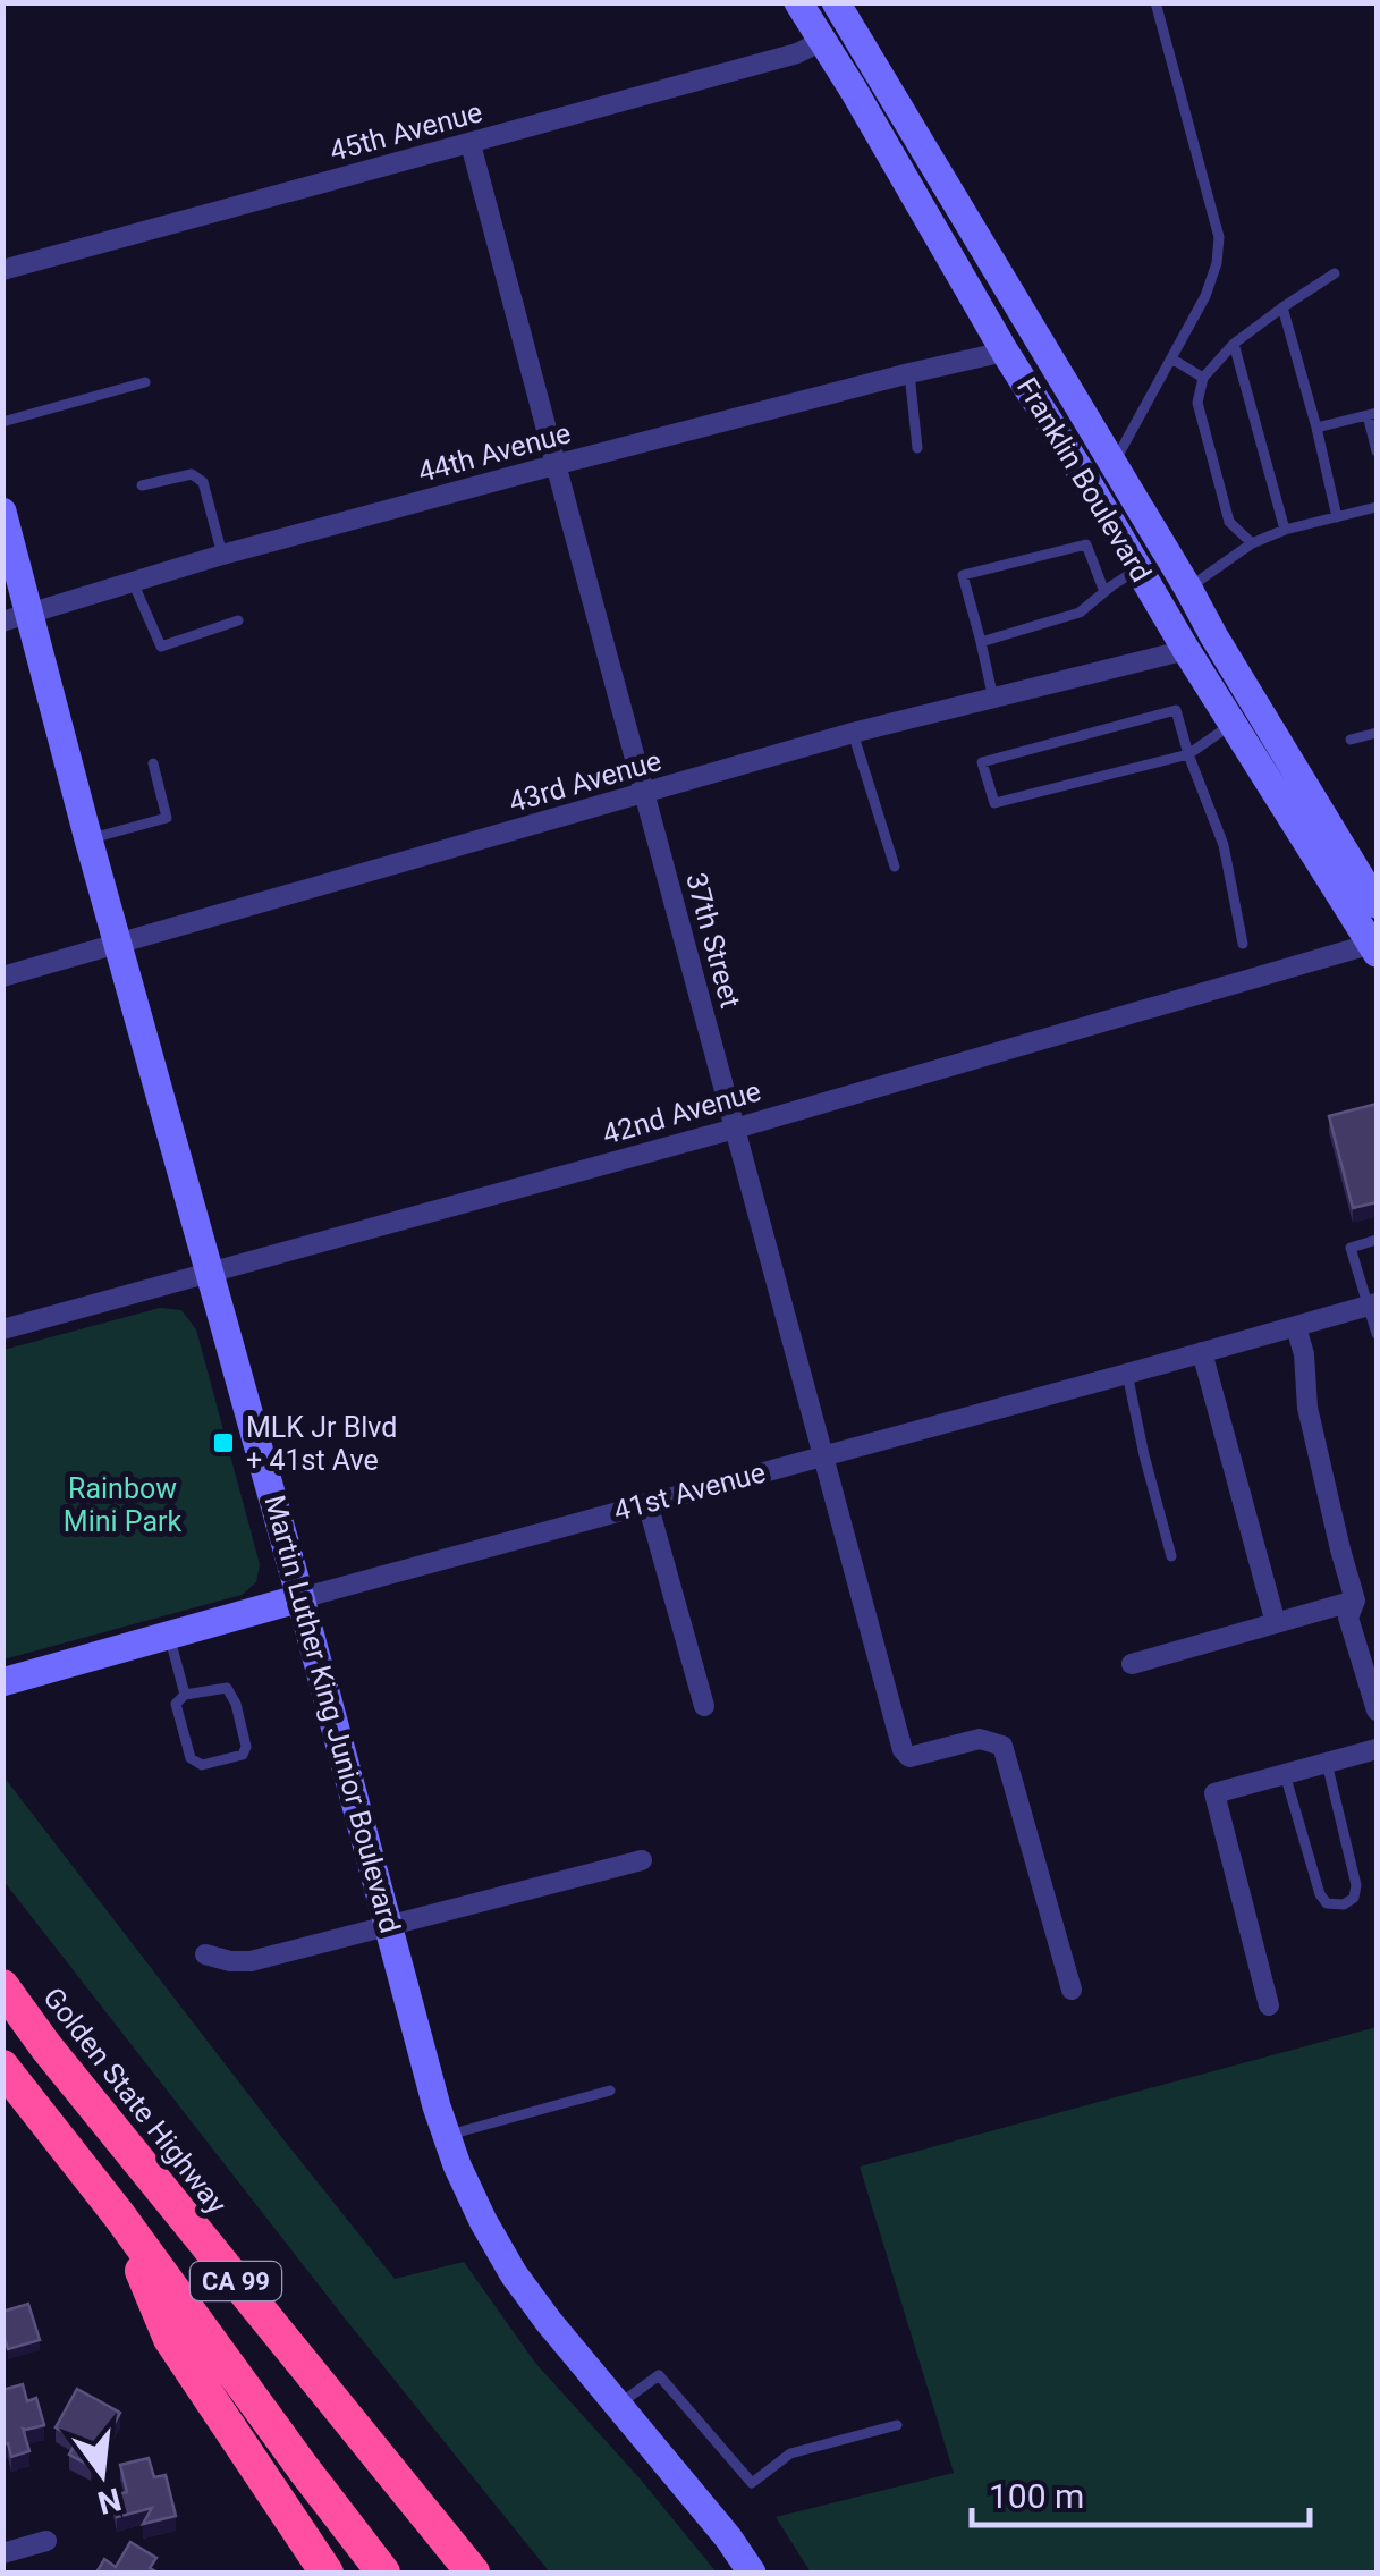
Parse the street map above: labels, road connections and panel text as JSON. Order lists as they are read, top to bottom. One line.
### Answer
{"streets":{"highway":["Golden State Highway","CA 99"],"street":["45th Avenue","44th Avenue","Franklin Boulevard","43rd Avenue","37th Street","42nd Avenue","41st Avenue","Martin Luther King Junior Boulevard"]},"crossings":[["45th Avenue","Franklin Boulevard"],["45th Avenue","37th Street"],["44th Avenue","Franklin Boulevard"],["44th Avenue","37th Street"],["44th Avenue","Martin Luther King Junior Boulevard"],["Franklin Boulevard","43rd Avenue"],["Franklin Boulevard","42nd Avenue"],["43rd Avenue","37th Street"],["43rd Avenue","Martin Luther King Junior Boulevard"],["37th Street","42nd Avenue"],["37th Street","41st Avenue"],["42nd Avenue","Martin Luther King Junior Boulevard"],["41st Avenue","Martin Luther King Junior Boulevard"]],"parks":["Rainbow Mini Park"],"places":{"transit":["MLK Jr Blvd + 41st Ave"]},"scale_bar":"100 m","north":"bottom"}
